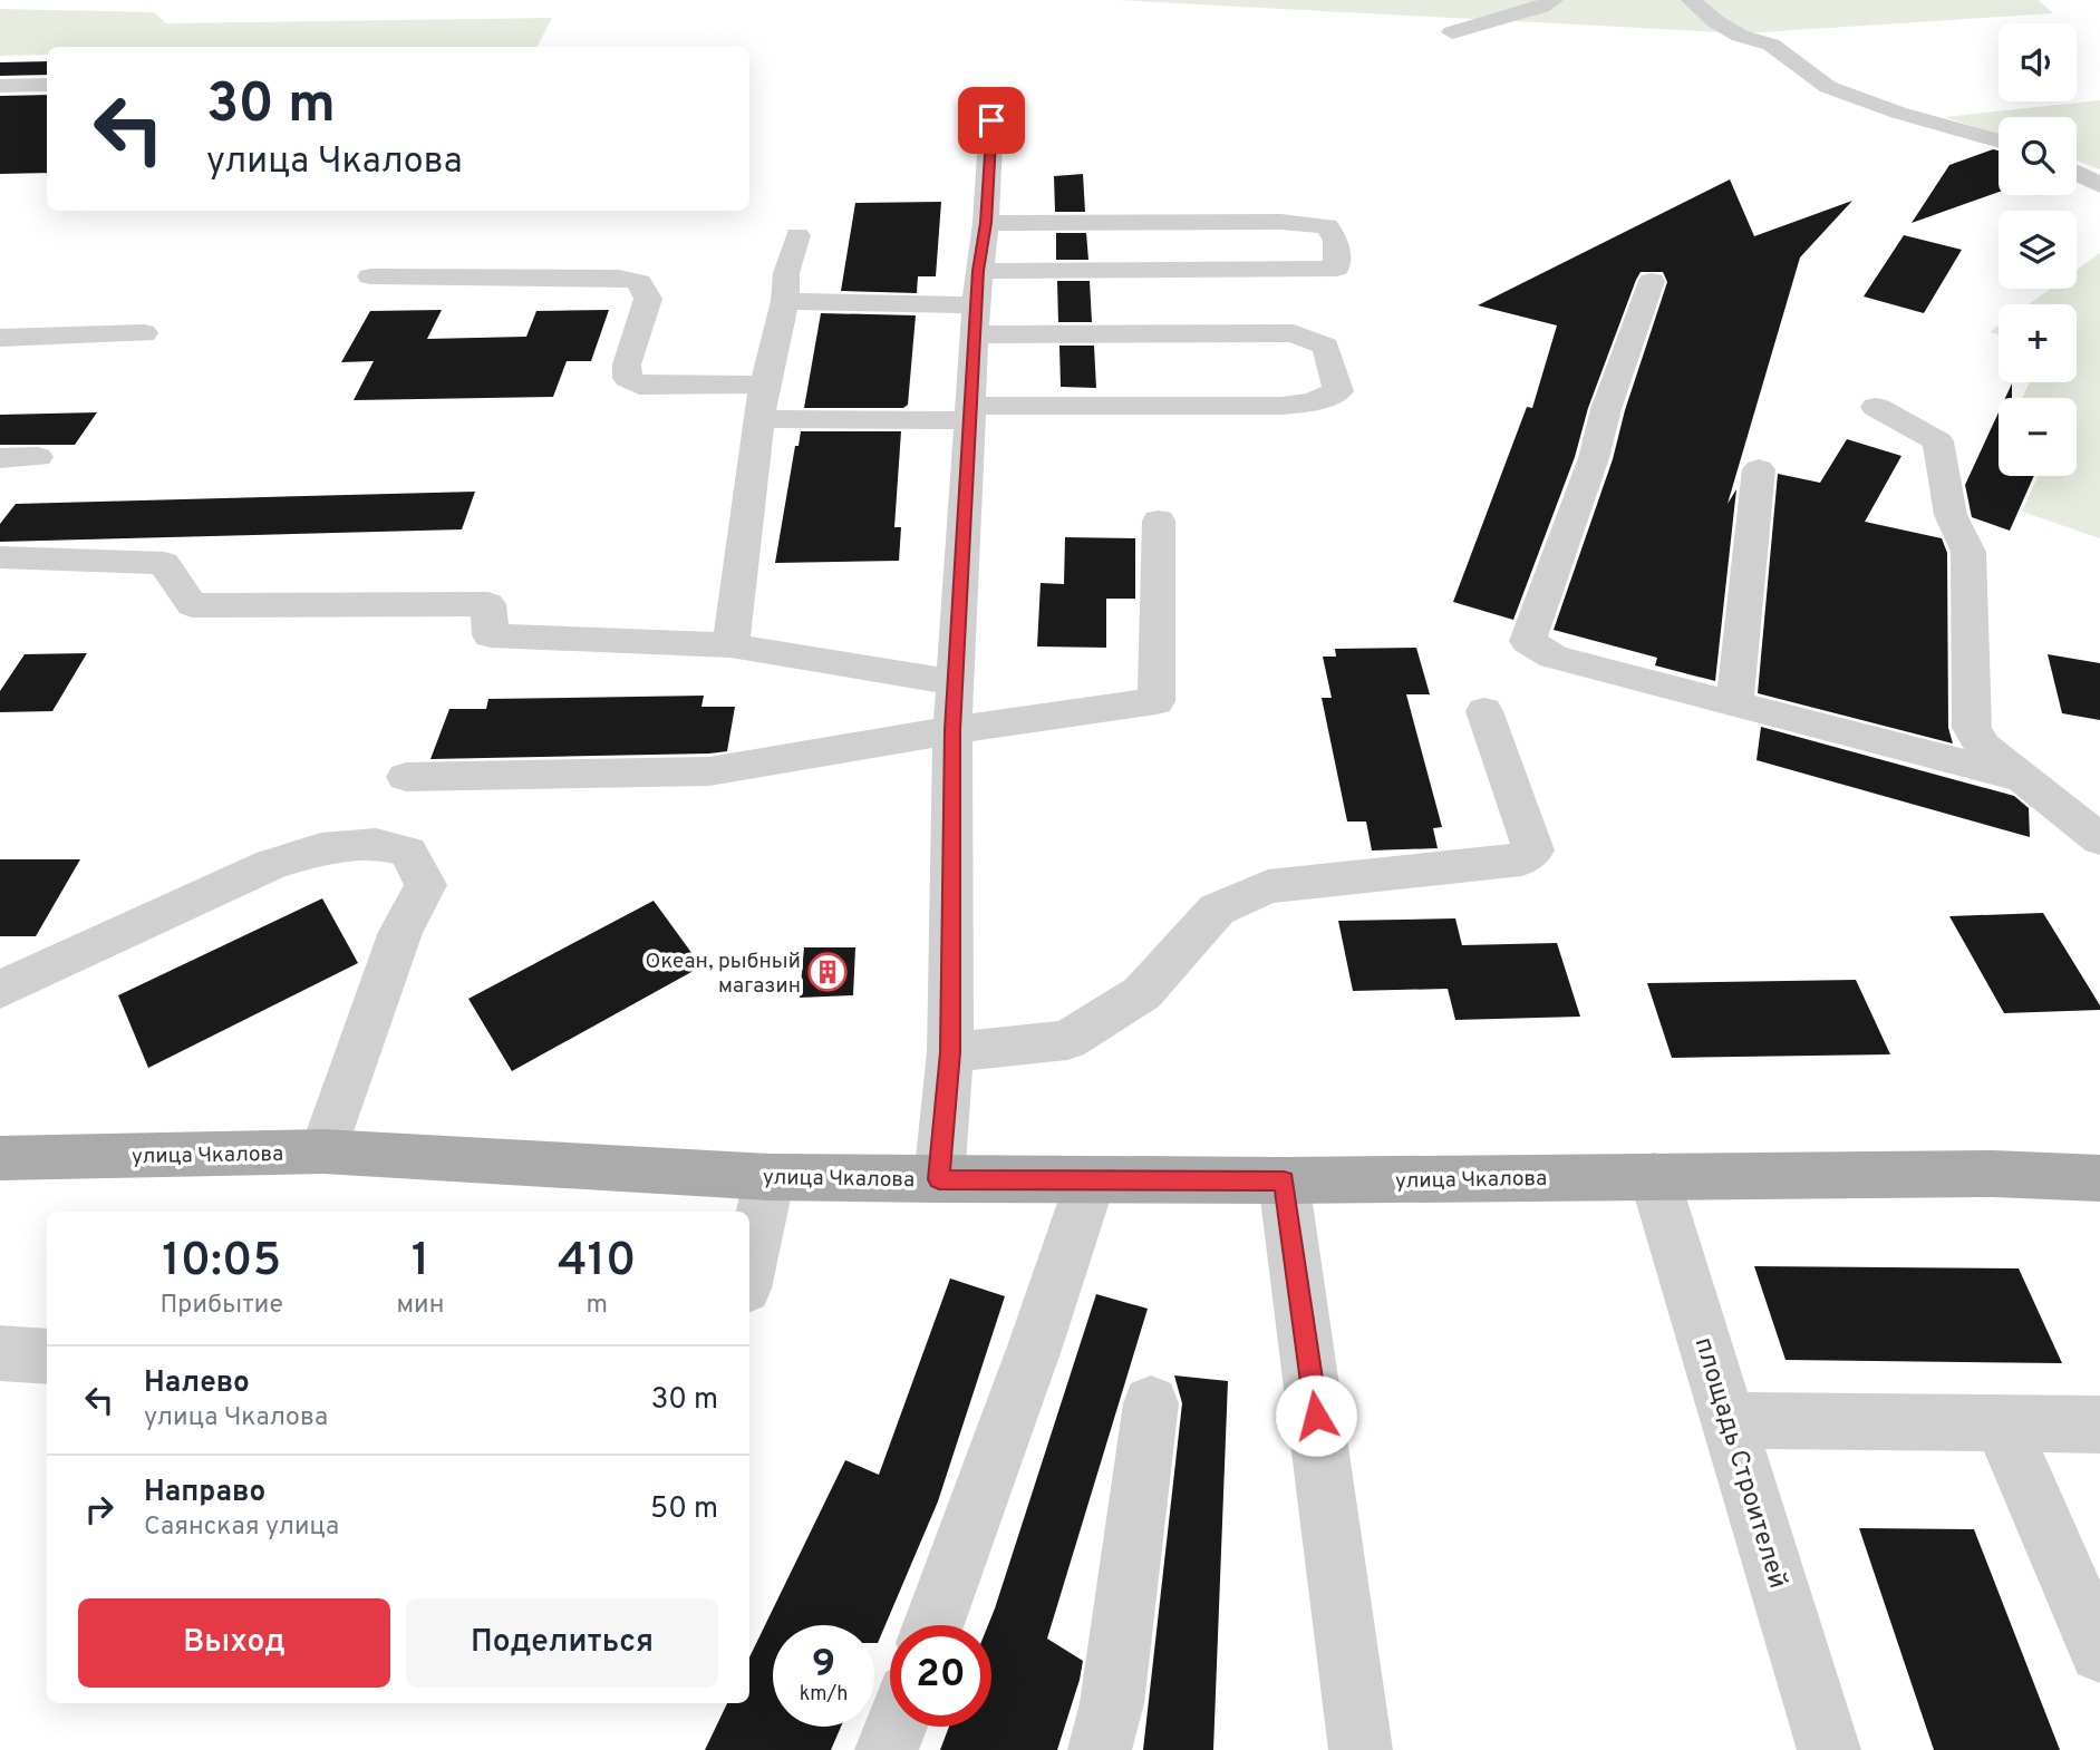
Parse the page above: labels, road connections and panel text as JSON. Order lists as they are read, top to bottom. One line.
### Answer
{"streets":{"main road":["улица Чкалова"],"street":["площадь Строителей"]},"crossings":[["улица Чкалова","площадь Строителей"]],"places":{"building":["Океан, рыбный магазин"]},"page":{"map_buttons":["+","−"],"turn":["30 m","улица Чкалова"],"eta":["10:05","Прибытие","1","мин","410","m"],"list":[{"name":"Налево","note":"улица Чкалова","value":"30 m"},{"name":"Направо","note":"Саянская улица","value":"50 m"}],"buttons":["Выход","Поделиться"],"speed":"9 km/h","limit":"20"}}
